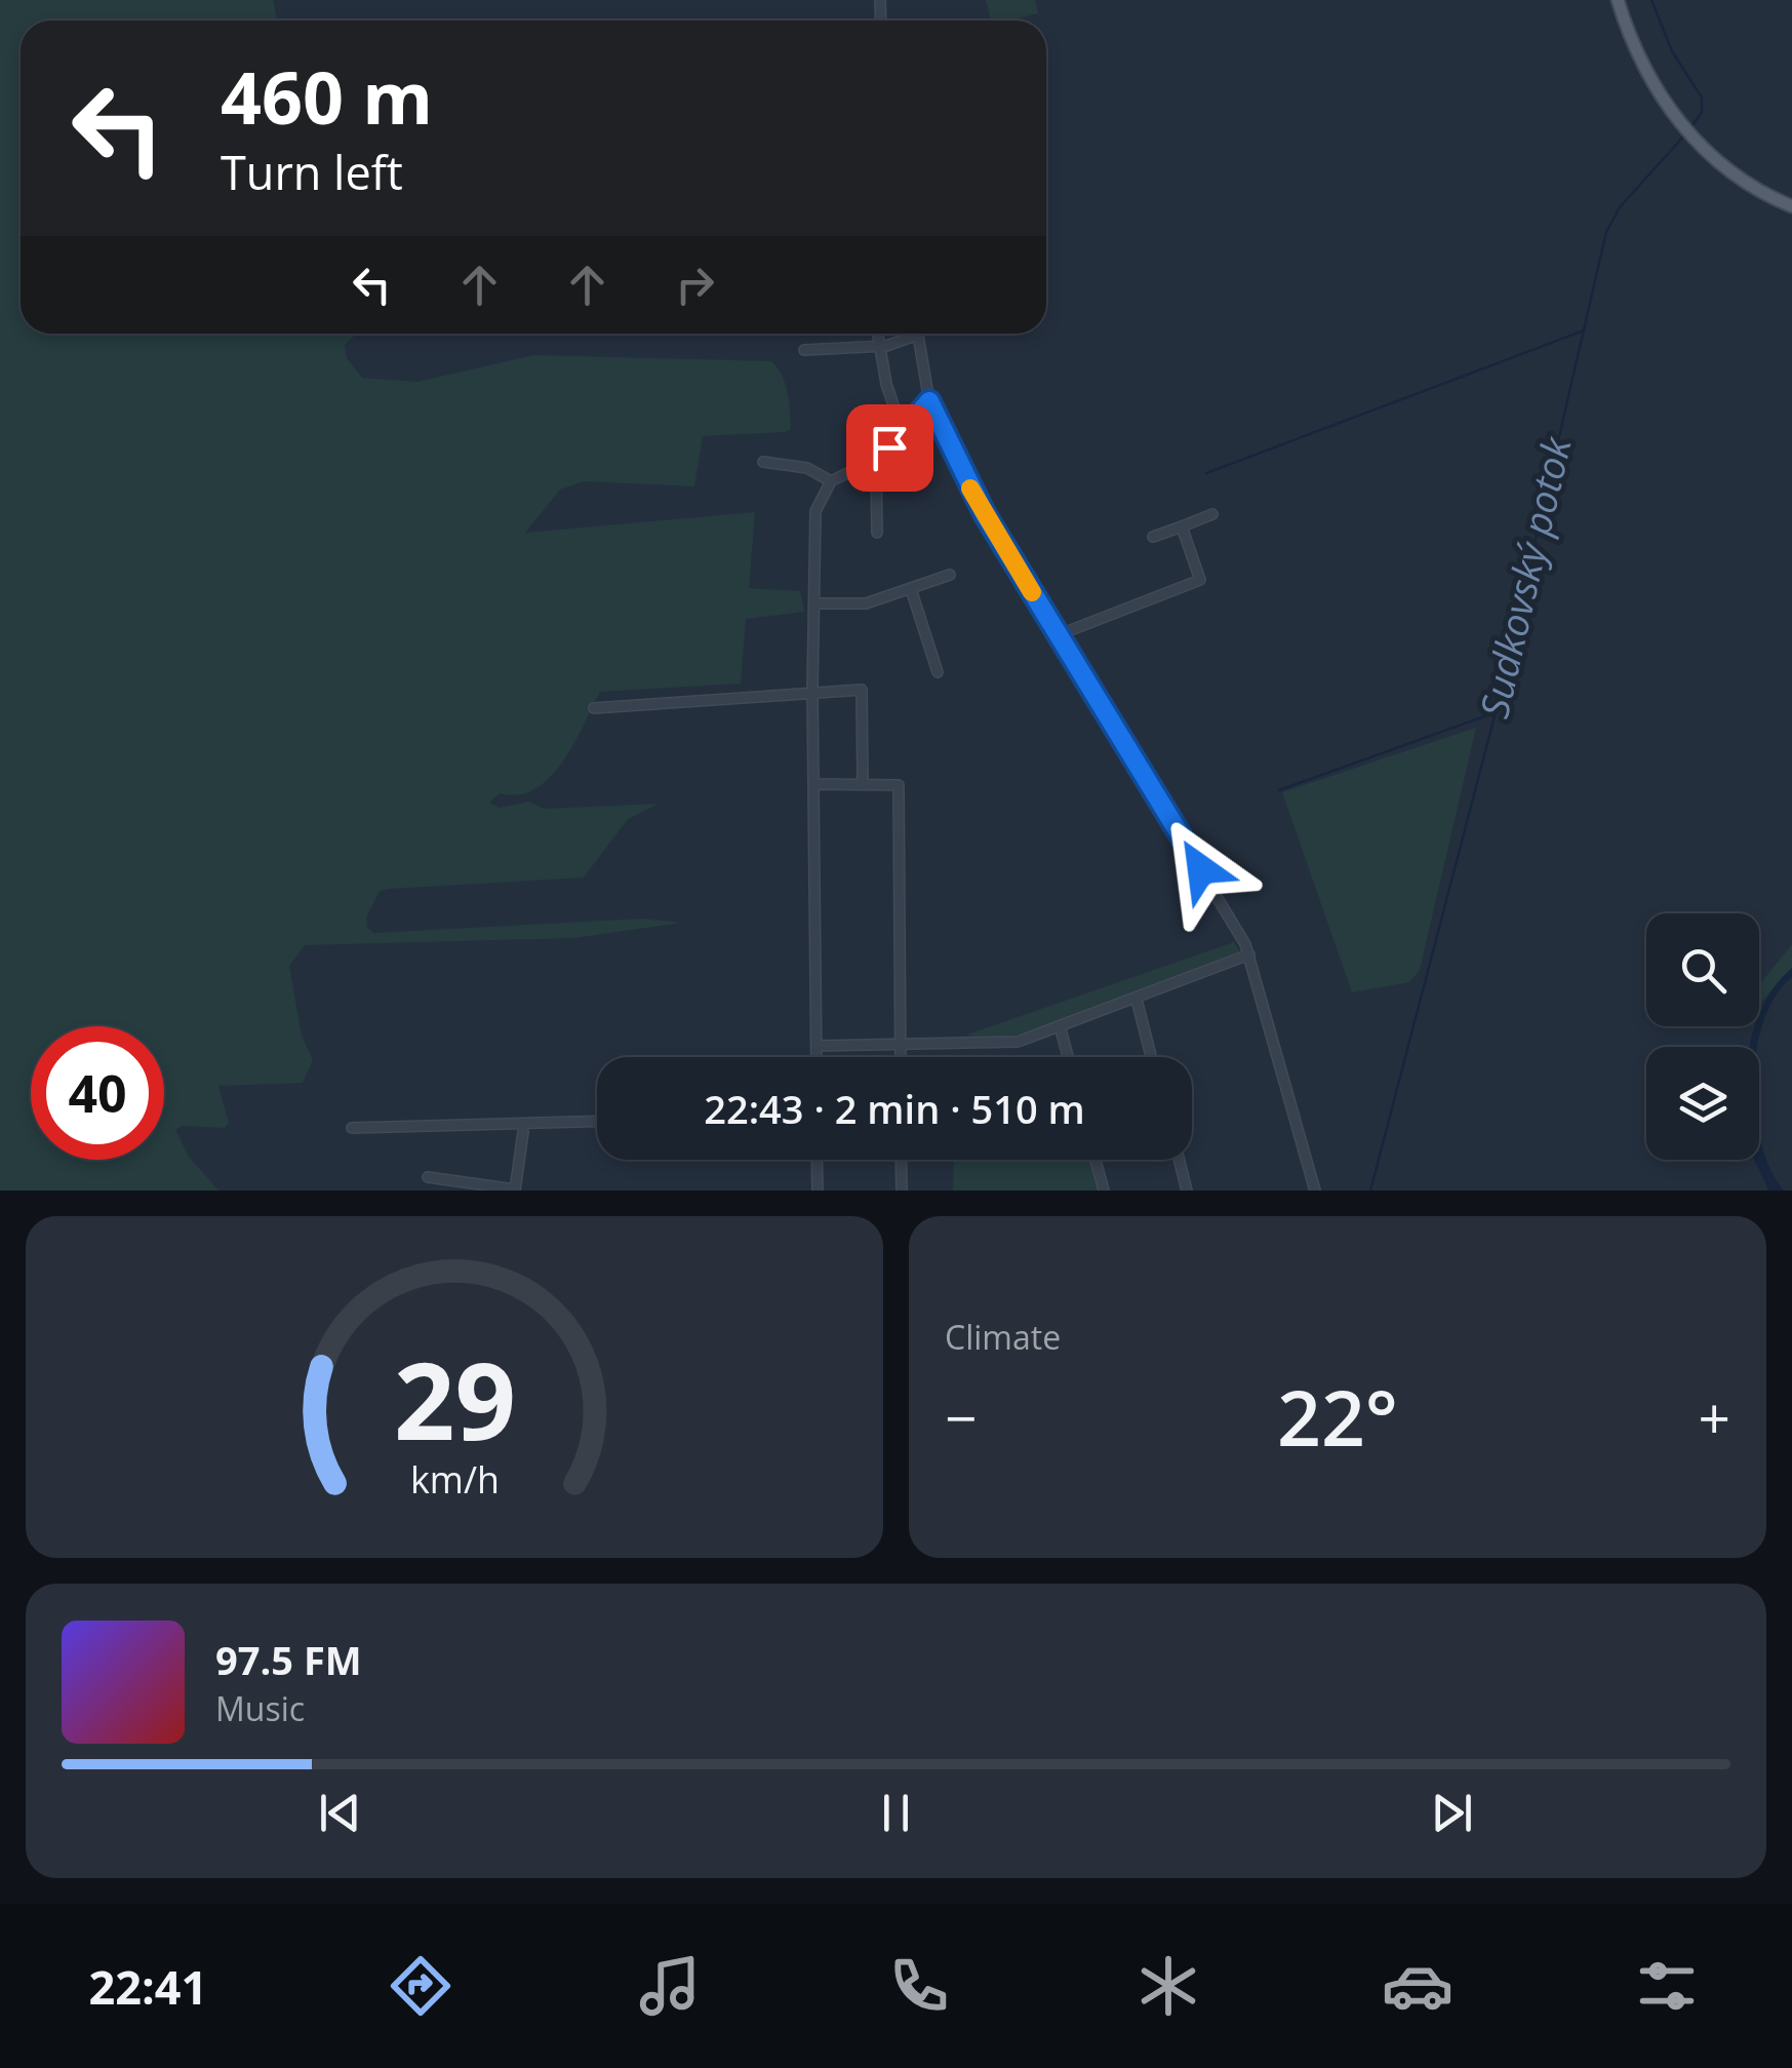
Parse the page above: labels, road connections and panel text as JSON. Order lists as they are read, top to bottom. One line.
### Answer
{"water":["Sudkovský potok"],"page":{"turn":["460 m","Turn left"],"limit":"40","trip":"22:43 · 2 min · 510 m","tile":"Climate","heat":["−","22°","+"],"song":["97.5 FM","Music"],"tabs":"22:41","gauge":["29","km/h"]}}
